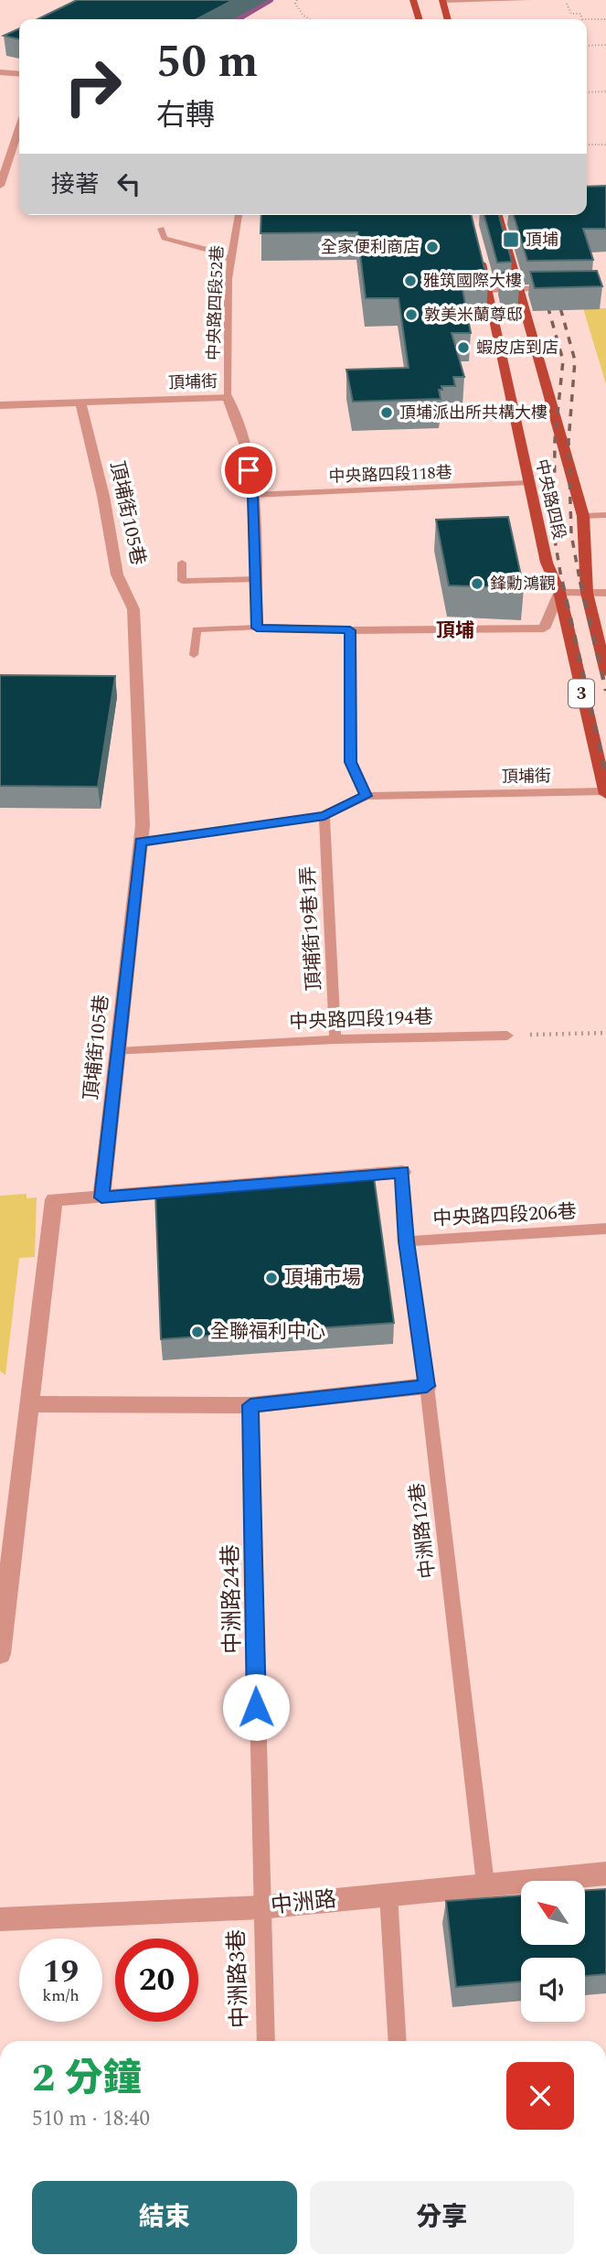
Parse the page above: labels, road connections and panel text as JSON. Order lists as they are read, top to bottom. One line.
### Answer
{"streets":{"main road":["中央路四段","3"],"street":["頂埔街","頂埔街105巷","中洲路"],"lane":["中央路四段52巷","中央路四段118巷","頂埔街19巷1弄","中央路四段194巷","中央路四段206巷","中洲路12巷","中洲路24巷","中洲路3巷"]},"crossings":[["中央路四段52巷","頂埔街"],["頂埔街","中央路四段118巷"],["頂埔街","中央路四段"],["頂埔街","頂埔街105巷"],["中央路四段118巷","中央路四段"],["頂埔街105巷","中央路四段194巷"],["頂埔街19巷1弄","中央路四段194巷"],["中央路四段206巷","中洲路12巷"],["中洲路12巷","中洲路"],["中洲路24巷","中洲路"],["中洲路24巷","中洲路3巷"],["中洲路","中洲路3巷"]],"districts":["頂埔"],"places":{"transit":["頂埔"],"other":["全家便利商店","雅筑國際大樓","敦美米蘭尊邸","蝦皮店到店","頂埔派出所共構大樓","鋒勳鴻觀","頂埔市場","全聯福利中心"]},"north":"top left","page":{"turn":["50 m","右轉"],"then":"接著","speed":"19 km/h","limit":"20","heading":["2 分鐘","510 m · 18:40"],"buttons":["結束","分享"]}}
